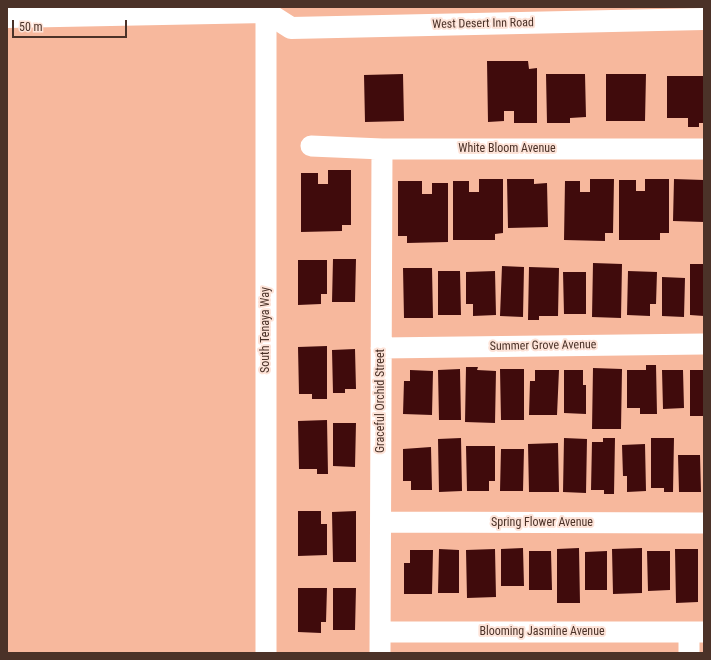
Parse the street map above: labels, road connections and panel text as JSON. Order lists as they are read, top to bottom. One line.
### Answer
{"streets":{"main road":["West Desert Inn Road"],"street":["White Bloom Avenue","South Tenaya Way","Summer Grove Avenue","Graceful Orchid Street","Spring Flower Avenue","Blooming Jasmine Avenue"]},"crossings":[["West Desert Inn Road","South Tenaya Way"],["White Bloom Avenue","Graceful Orchid Street"],["Summer Grove Avenue","Graceful Orchid Street"],["Graceful Orchid Street","Spring Flower Avenue"],["Graceful Orchid Street","Blooming Jasmine Avenue"]],"scale_bar":"50 m"}
